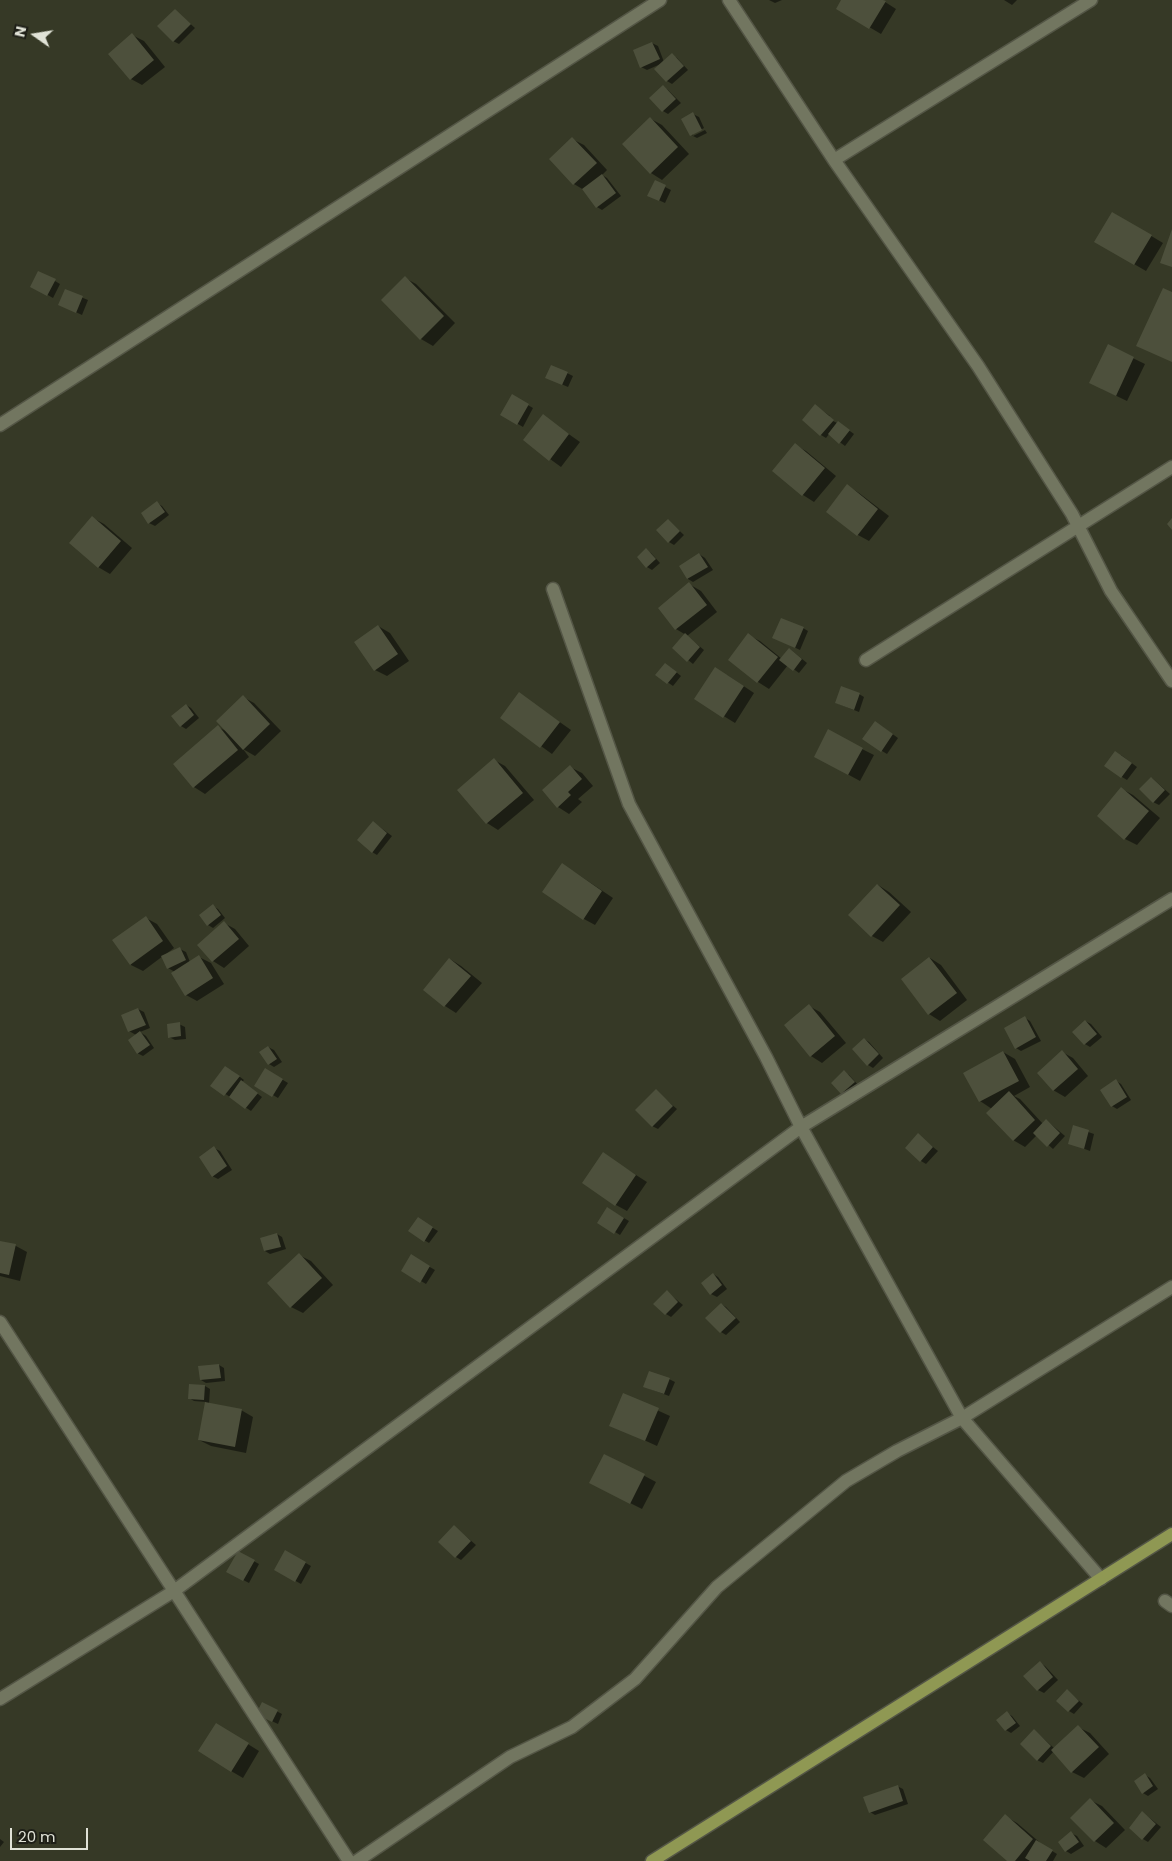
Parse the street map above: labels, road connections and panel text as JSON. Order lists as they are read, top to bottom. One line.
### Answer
{"scale_bar":"20 m","north":"left"}
